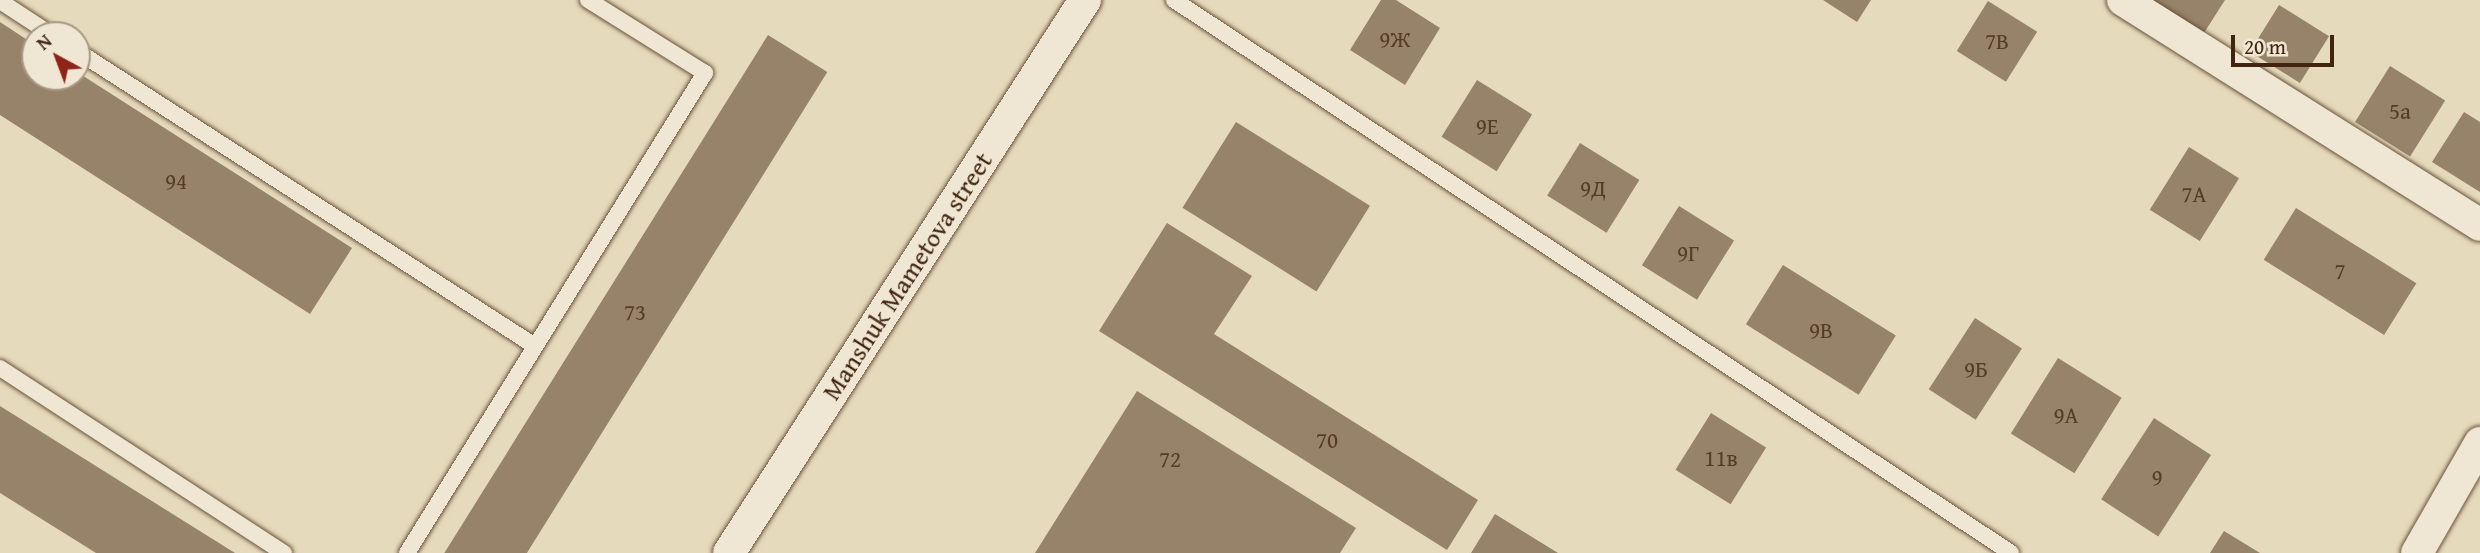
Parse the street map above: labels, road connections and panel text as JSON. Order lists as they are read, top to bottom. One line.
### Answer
{"streets":{"street":["Manshuk Mametova street"]},"house_numbers":["9Ж","7В","5а","9Е","94","9Д","7А","9Г","7","73","9В","9Б","9А","70","11в","72","9"],"scale_bar":"20 m","north":"top left"}
